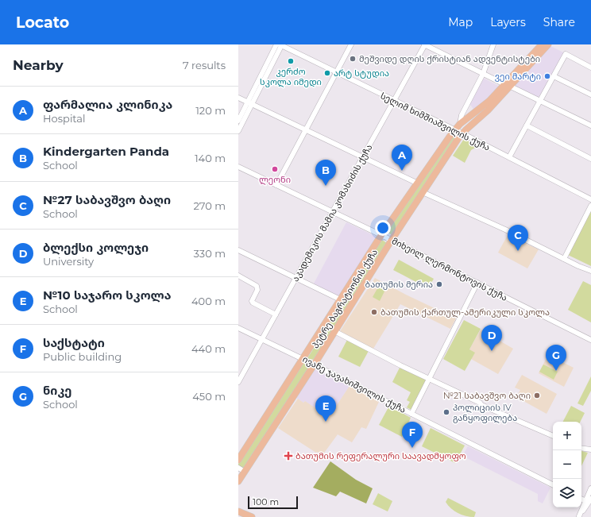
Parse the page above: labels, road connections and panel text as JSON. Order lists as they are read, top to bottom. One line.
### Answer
{"streets":{"main road":["პეტრე ბაგრატიონის ქუჩა"],"street":["სელიმ ხიმშიაშვილის ქუჩა","აკადემიკოს მამია კომახიძის ქუჩა","მიხეილ ლერმონტოვის ქუჩა","ივანე ჯავახიშვილის ქუჩა"]},"crossings":[["სელიმ ხიმშიაშვილის ქუჩა","აკადემიკოს მამია კომახიძის ქუჩა"],["სელიმ ხიმშიაშვილის ქუჩა","პეტრე ბაგრატიონის ქუჩა"],["აკადემიკოს მამია კომახიძის ქუჩა","მიხეილ ლერმონტოვის ქუჩა"],["აკადემიკოს მამია კომახიძის ქუჩა","ივანე ჯავახიშვილის ქუჩა"],["მიხეილ ლერმონტოვის ქუჩა","პეტრე ბაგრატიონის ქუჩა"],["პეტრე ბაგრატიონის ქუჩა","ივანე ჯავახიშვილის ქუჩა"]],"places":{"other":["მეშვიდე დღის ქრისტიან ადვენტისტები","კერძო სკოლა იმედი","არტ სტუდია","ვეი მარტი","ლეონი","ბათუმის მერია","ბათუმის ქართულ-ამერიკული სკოლა","№21 საბავშვო ბაღი","პოლიციის IV განყოფილება"],"health":["ბათუმის რეფერალური საავადმყოფო"]},"scale_bar":"100 m","page":{"header":"Locato","nav":["Map","Layers","Share"],"heading":["Nearby","7 results"],"list":[{"mark":"A","name":"ფარმალია კლინიკა","note":"Hospital","value":"120 m"},{"mark":"B","name":"Kindergarten Panda","note":"School","value":"140 m"},{"mark":"C","name":"№27 საბავშვო ბაღი","note":"School","value":"270 m"},{"mark":"D","name":"ბლექსი კოლეჯი","note":"University","value":"330 m"},{"mark":"E","name":"№10 საჯარო სკოლა","note":"School","value":"400 m"},{"mark":"F","name":"საქსტატი","note":"Public building","value":"440 m"},{"mark":"G","name":"ნიკე","note":"School","value":"450 m"}],"pins":["A","B","C","D","G","E","F"],"map_buttons":["+","−"],"scale":"100 m"}}
